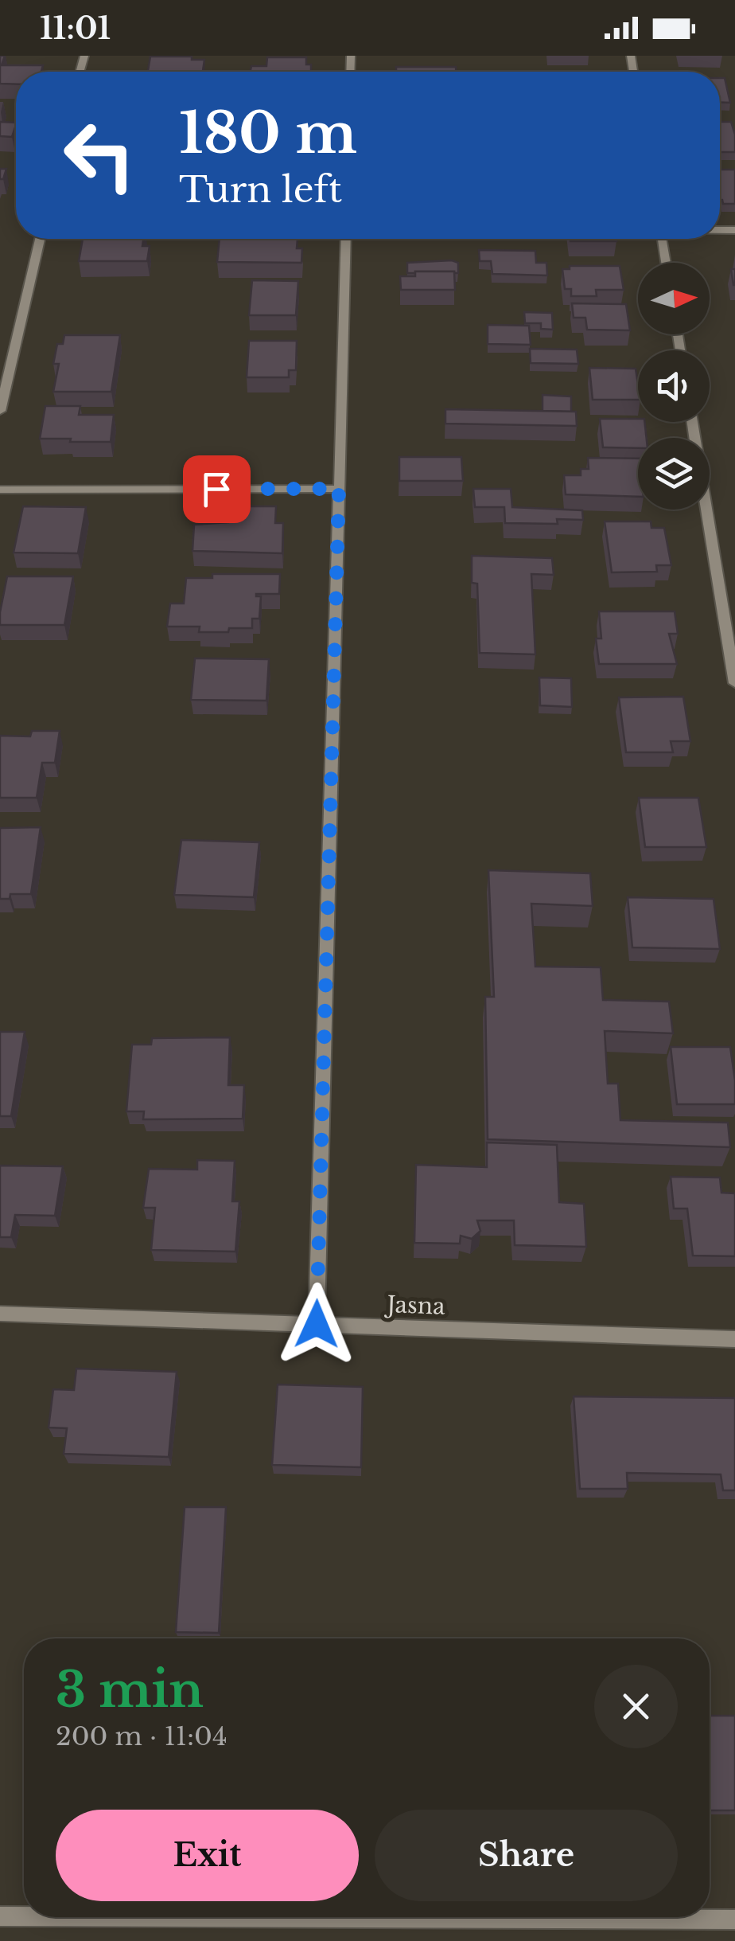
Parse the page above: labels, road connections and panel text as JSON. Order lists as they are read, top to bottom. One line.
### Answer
{"streets":{"street":["Jasna"]},"north":"right","page":{"status":"11:01","turn":["180 m","Turn left"],"heading":["3 min","200 m · 11:04"],"buttons":["Exit","Share"]}}
